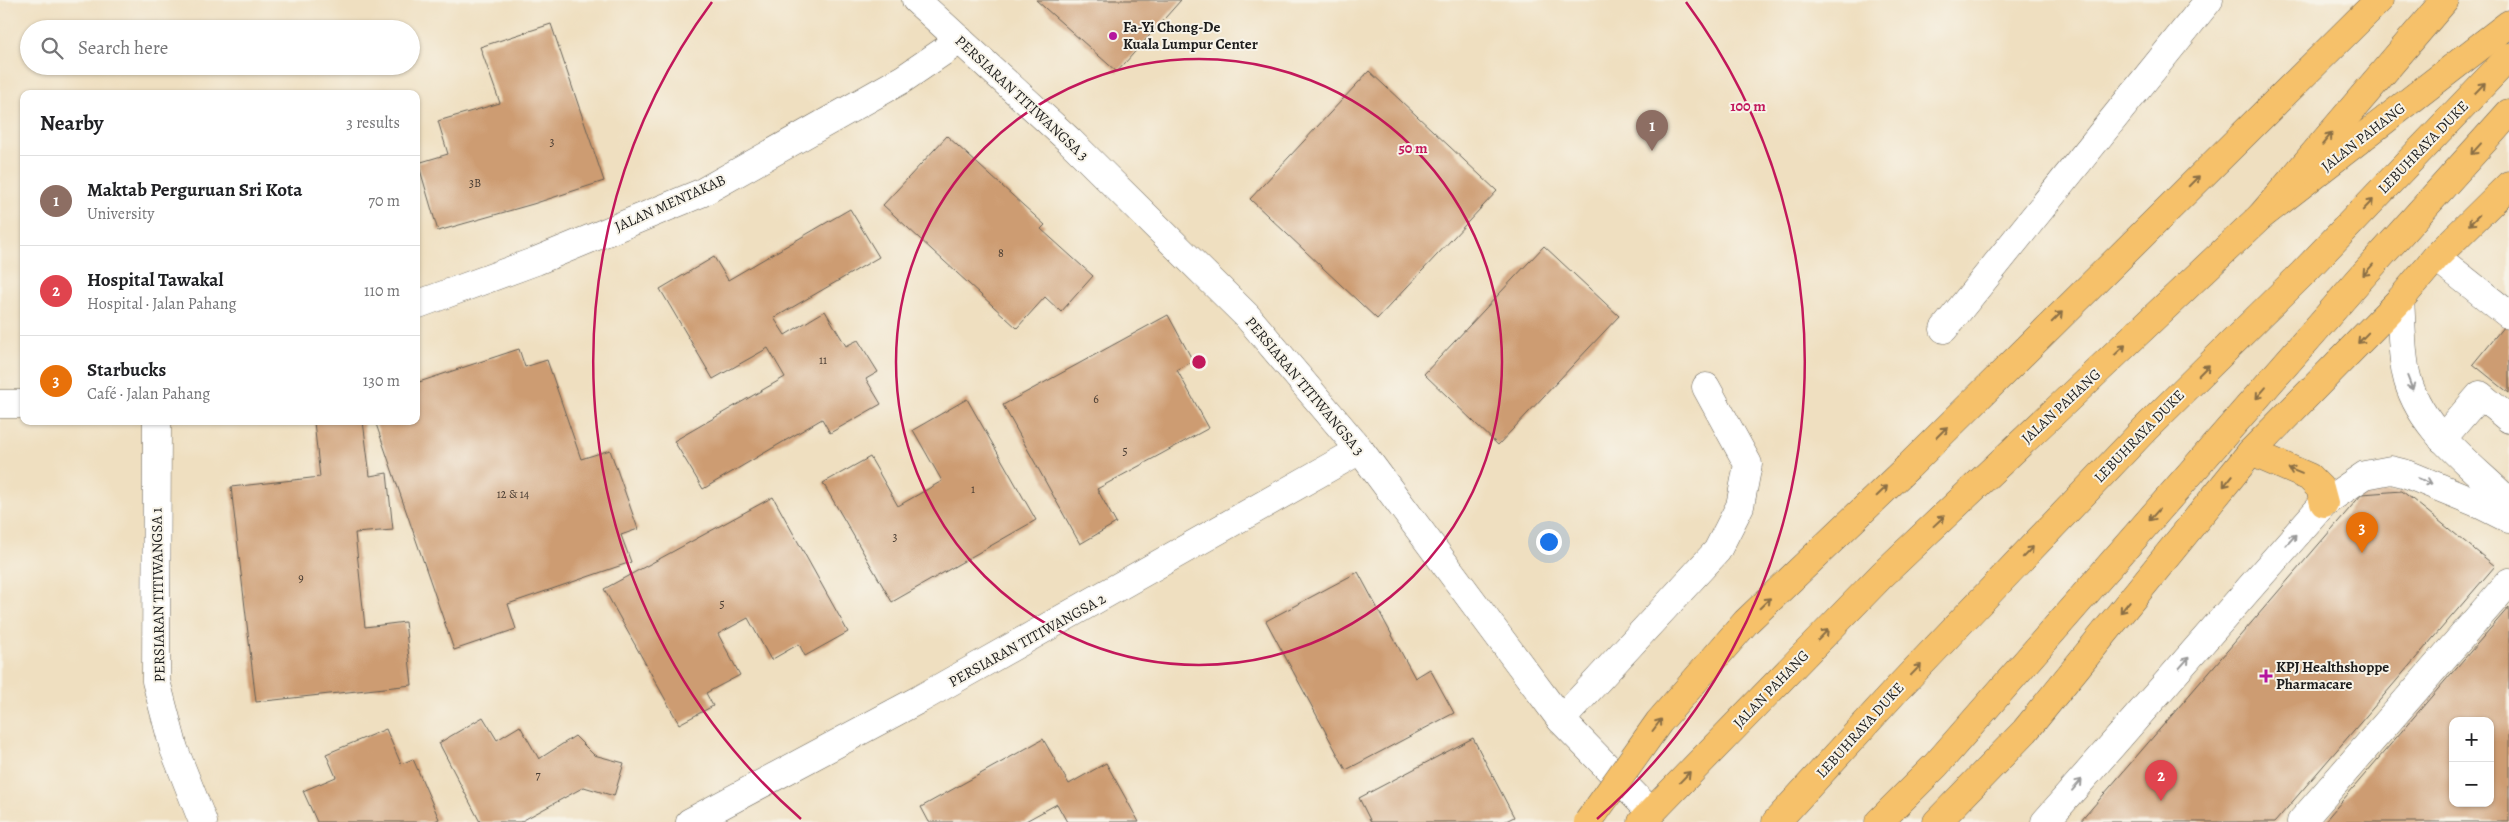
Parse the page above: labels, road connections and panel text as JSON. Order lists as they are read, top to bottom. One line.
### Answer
{"streets":{"main road":["JALAN PAHANG","LEBUHRAYA DUKE"],"street":["PERSIARAN TITIWANGSA 3","JALAN MENTAKAB","PERSIARAN TITIWANGSA 1","PERSIARAN TITIWANGSA 2"]},"crossings":[["PERSIARAN TITIWANGSA 3","JALAN PAHANG"],["PERSIARAN TITIWANGSA 3","JALAN MENTAKAB"],["PERSIARAN TITIWANGSA 3","PERSIARAN TITIWANGSA 2"]],"places":{"other":["Fa-Yi Chong-De Kuala Lumpur Center"],"health":["KPJ Healthshoppe Pharmacare"]},"house_numbers":["3","3B","8","11","6","5","1","12 & 14","3","9","5","7"],"page":{"search":"Search here","heading":["Nearby","3 results"],"pins":["1","3","2"],"list":[{"mark":"1","name":"Maktab Perguruan Sri Kota","note":"University","value":"70 m"},{"mark":"2","name":"Hospital Tawakal","note":"Hospital · Jalan Pahang","value":"110 m"},{"mark":"3","name":"Starbucks","note":"Café · Jalan Pahang","value":"130 m"}],"map_buttons":["+","−"]},"rings":["100 m","50 m"]}
